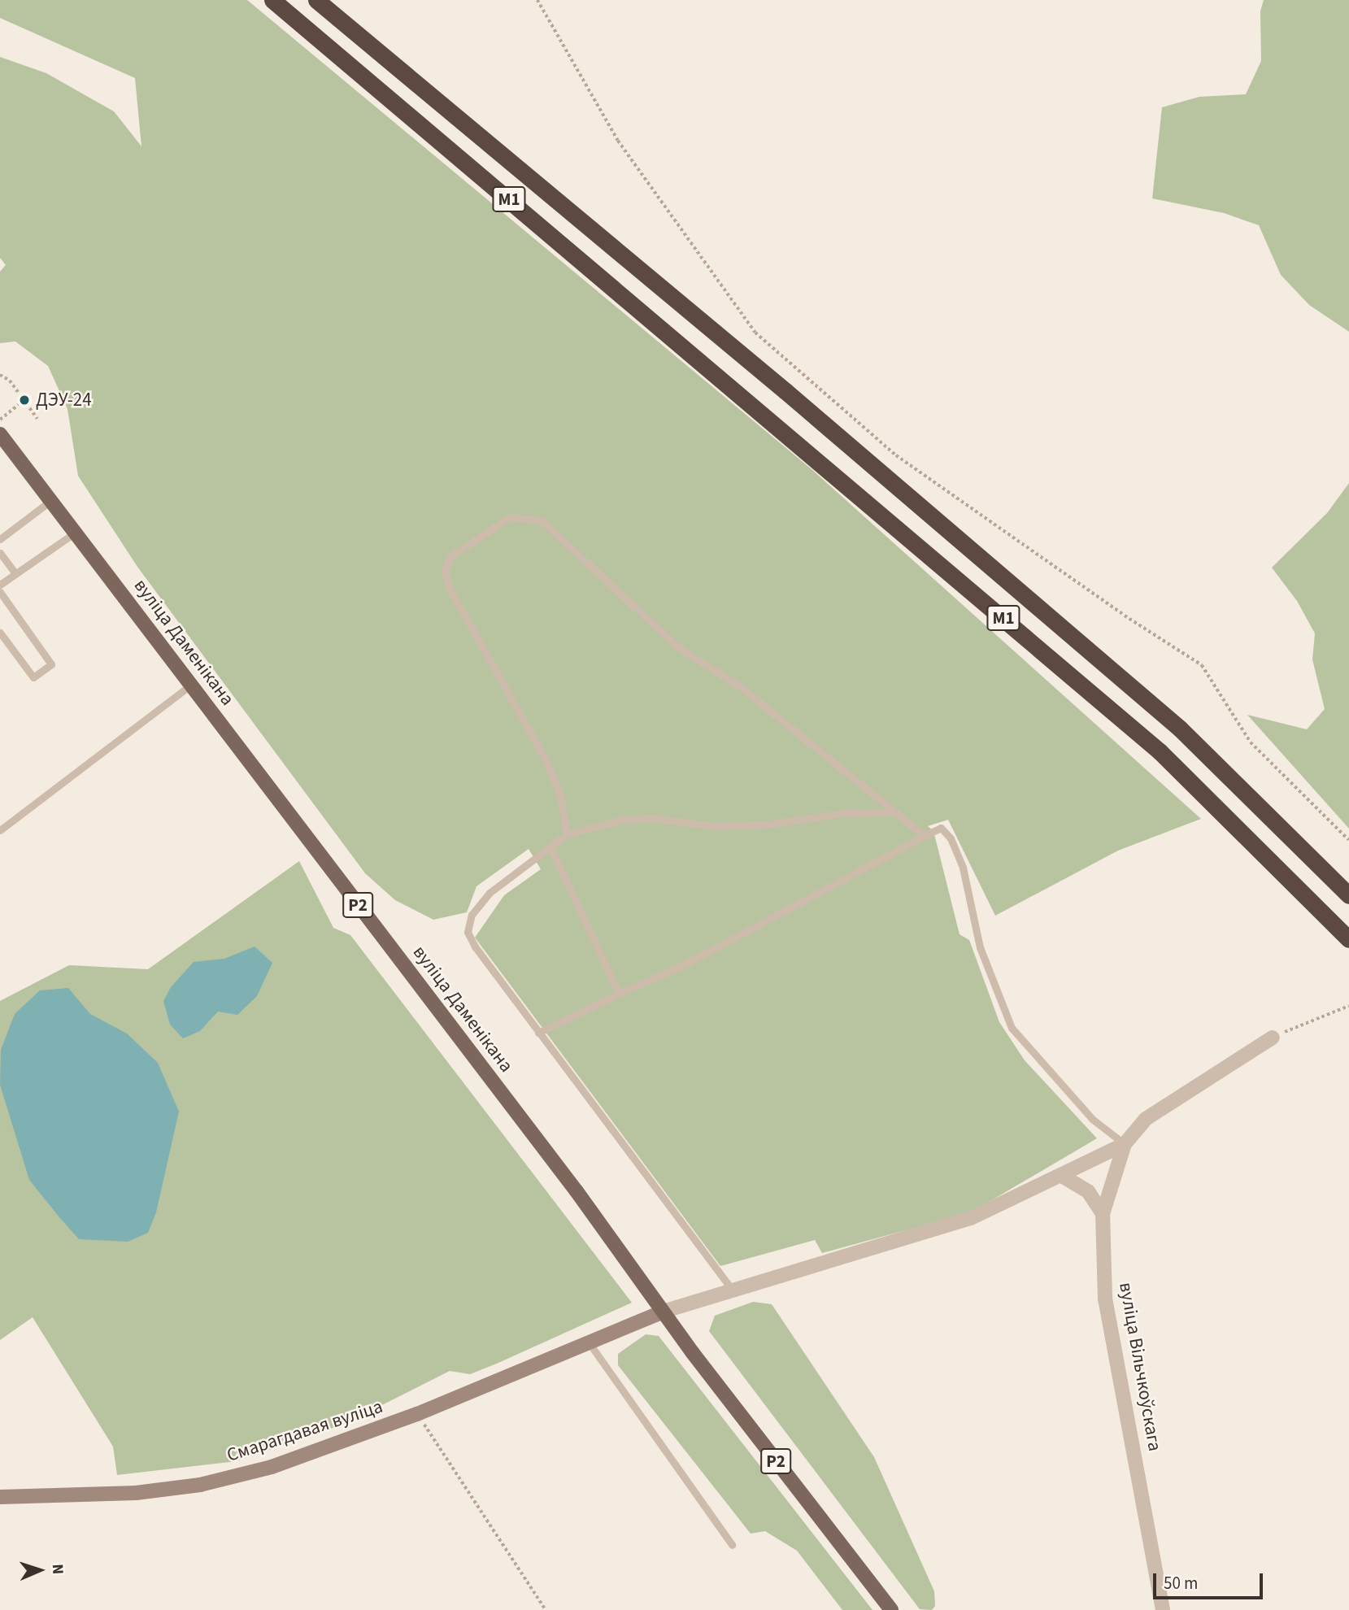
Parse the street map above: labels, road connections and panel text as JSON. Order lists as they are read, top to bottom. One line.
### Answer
{"streets":{"highway":["М1"],"main road":["вуліца Даменікана","Р2"],"street":["вуліца Вільчкоўскага","Смарагдавая вуліца"]},"crossings":[["вуліца Даменікана","Смарагдавая вуліца"]],"places":["ДЭУ-24"],"scale_bar":"50 m","north":"right"}
